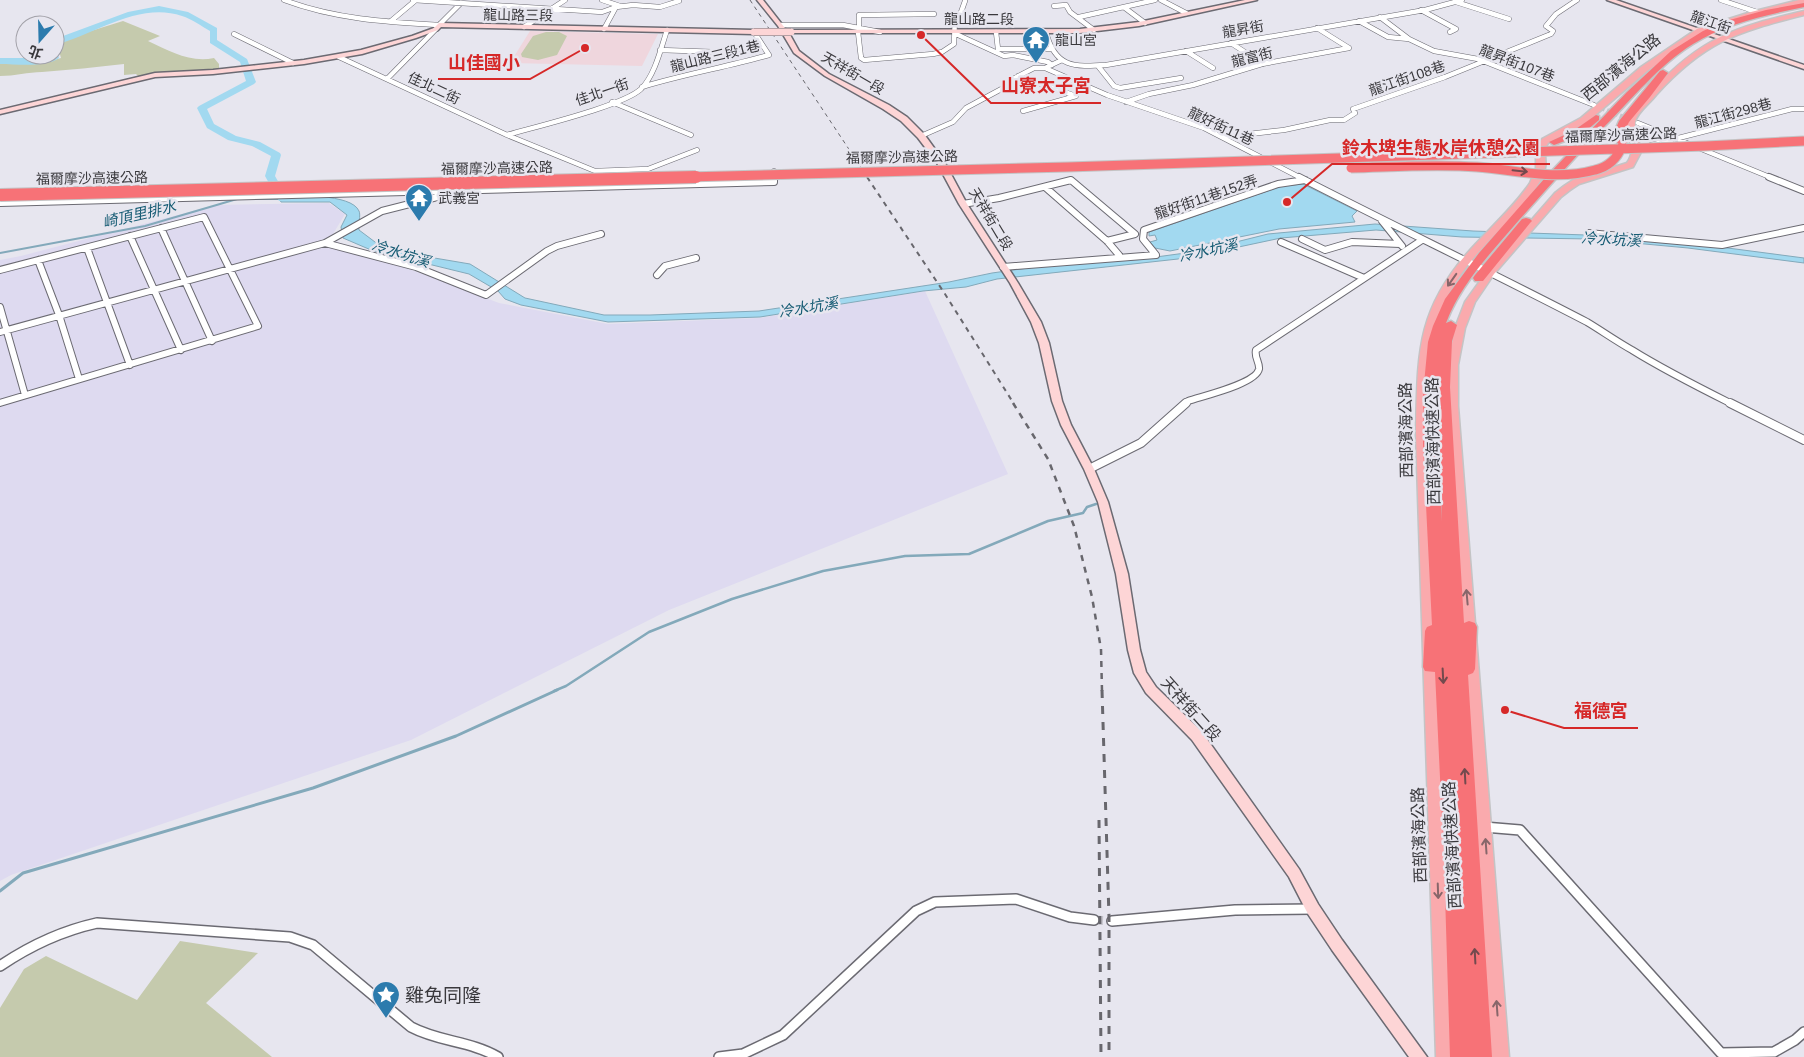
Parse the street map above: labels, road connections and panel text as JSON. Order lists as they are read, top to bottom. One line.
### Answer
{"streets":{"highway":["福爾摩沙高速公路","西部濱海快速公路"],"main road":["西部濱海公路"],"street":["龍山路三段","龍山路二段","龍江街","龍昇街","龍山路三段1巷","龍富街","龍昇街107巷","天祥街一段","龍江街108巷","佳北二街","佳北一街","龍江街298巷","龍好街11巷","龍好街11巷152弄","天祥街二段"]},"crossings":[["龍山路三段","龍山路二段"],["龍山路三段","龍山路三段1巷"],["龍山路三段","佳北二街"],["龍山路三段","佳北一街"],["龍江街","西部濱海公路"],["龍江街","西部濱海快速公路"],["龍昇街","龍富街"],["龍昇街","龍昇街107巷"],["龍山路三段1巷","佳北一街"],["龍富街","龍好街11巷"],["龍昇街107巷","龍江街108巷"],["西部濱海公路","龍好街11巷"],["西部濱海公路","西部濱海快速公路"],["天祥街一段","天祥街二段"],["龍江街108巷","龍好街11巷"],["佳北二街","佳北一街"],["龍好街11巷","龍好街11巷152弄"],["龍好街11巷","西部濱海快速公路"],["龍好街11巷152弄","天祥街二段"]],"water":["崎頂里排水","冷水坑溪"],"places":{"other":["山寮太子宮","山佳國小","鈴木埤生態水岸休憩公園","福德宮"],"temple":["龍山宮","武義宮"],"place":["雞兔同隆"]},"north":"bottom"}
